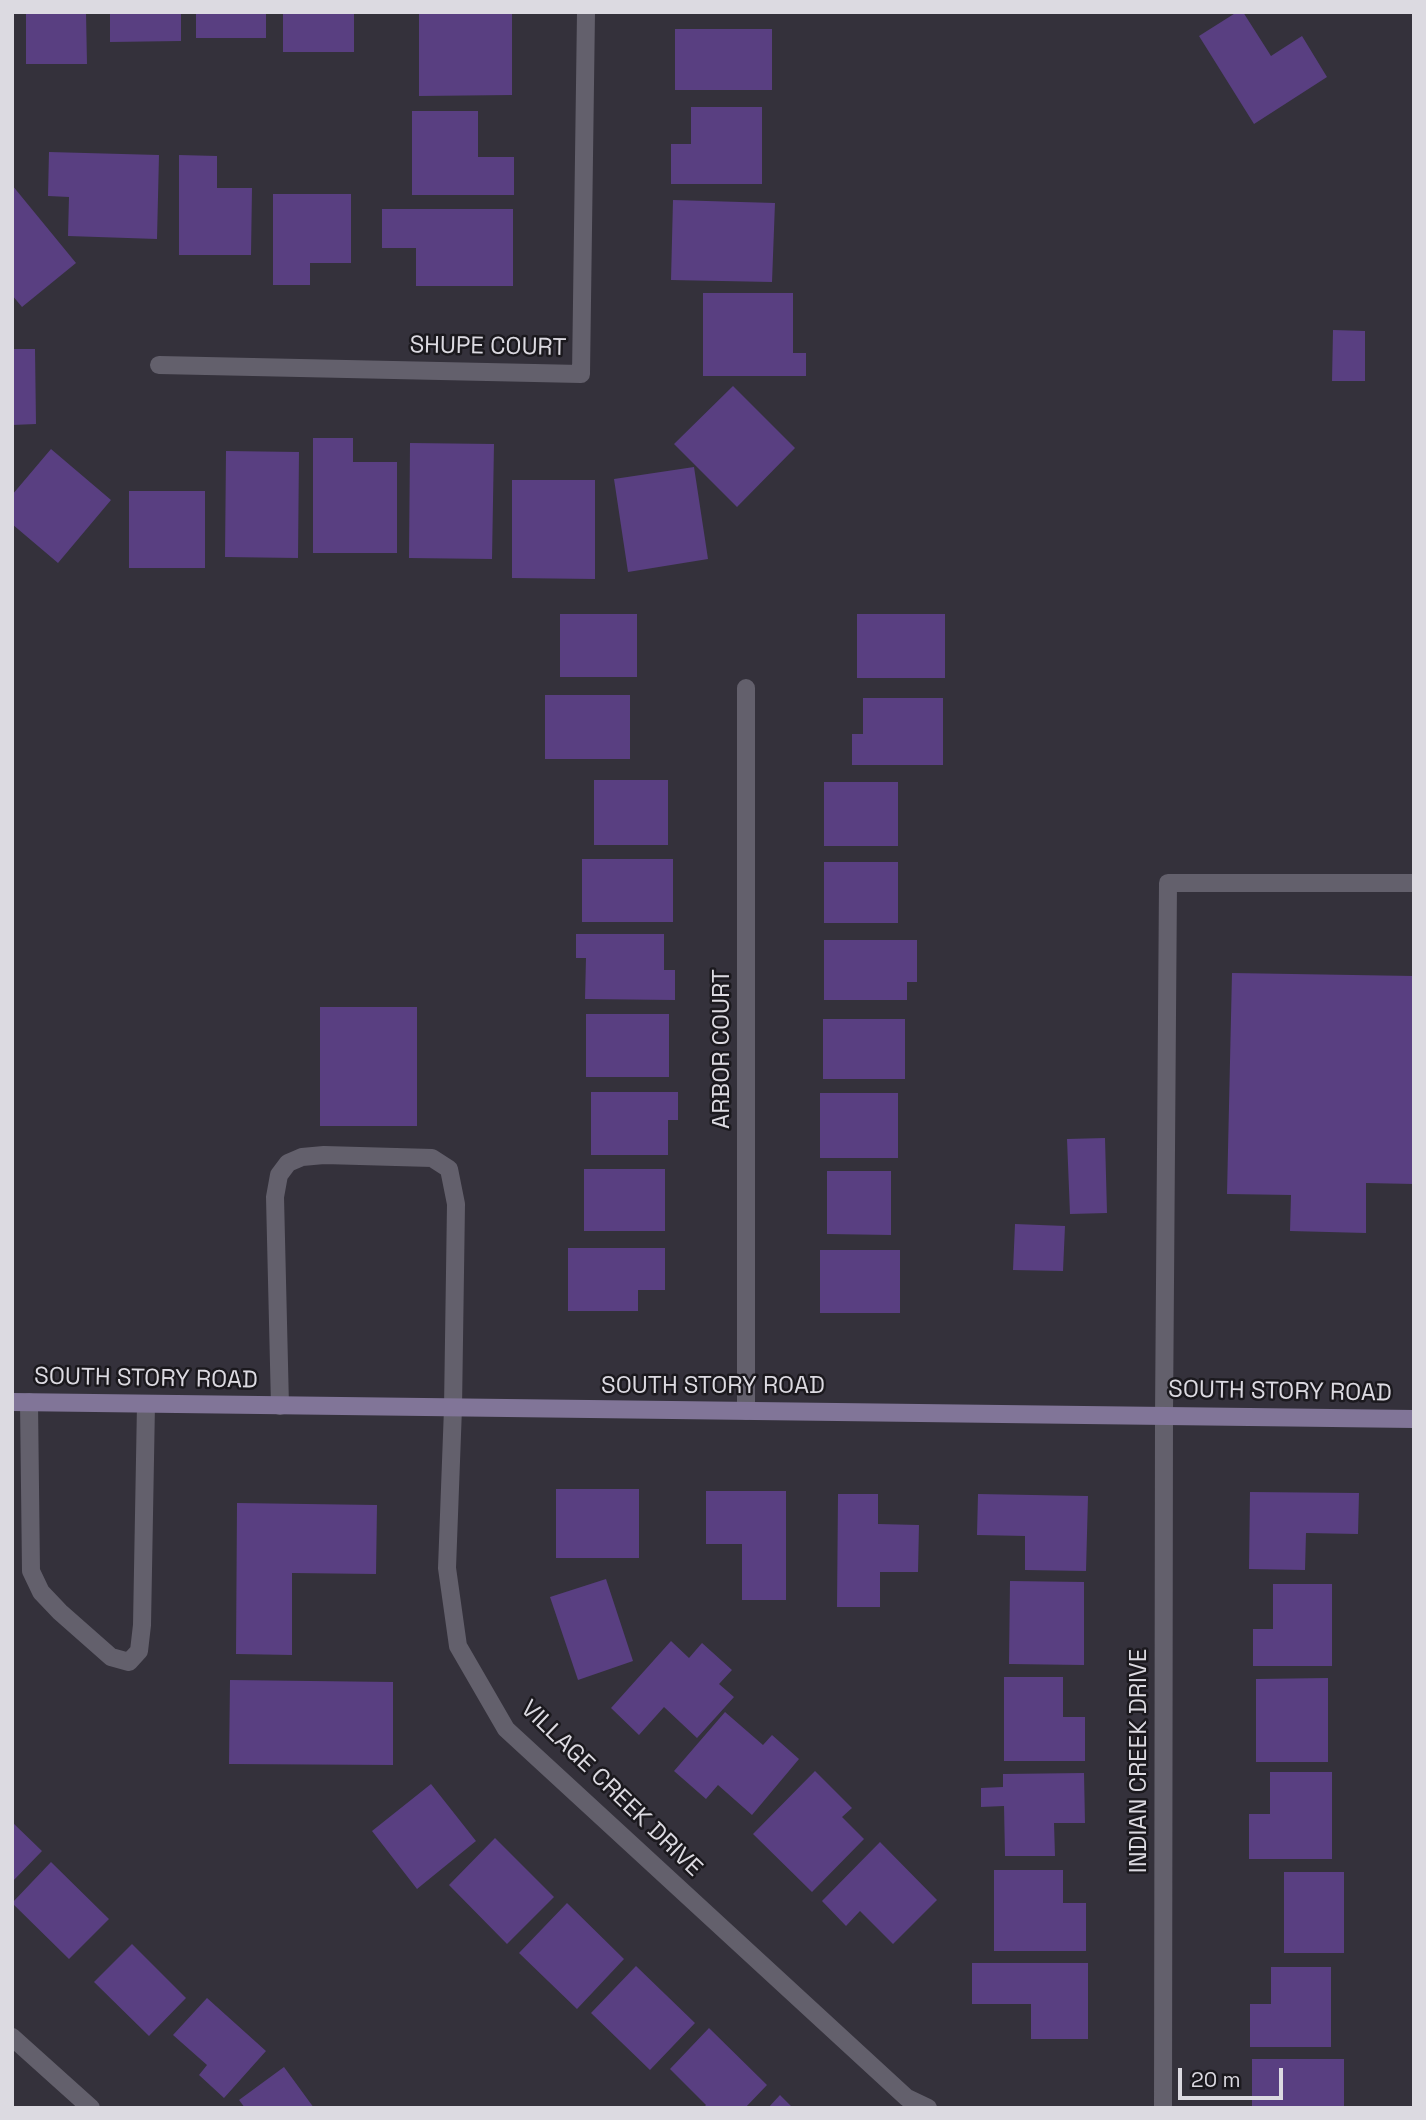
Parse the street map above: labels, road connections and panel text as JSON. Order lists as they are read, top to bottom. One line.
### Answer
{"streets":{"main road":["SOUTH STORY ROAD"],"street":["SHUPE COURT","ARBOR COURT","INDIAN CREEK DRIVE","VILLAGE CREEK DRIVE"]},"crossings":[["ARBOR COURT","SOUTH STORY ROAD"],["SOUTH STORY ROAD","INDIAN CREEK DRIVE"],["SOUTH STORY ROAD","VILLAGE CREEK DRIVE"]],"scale_bar":"20 m"}
